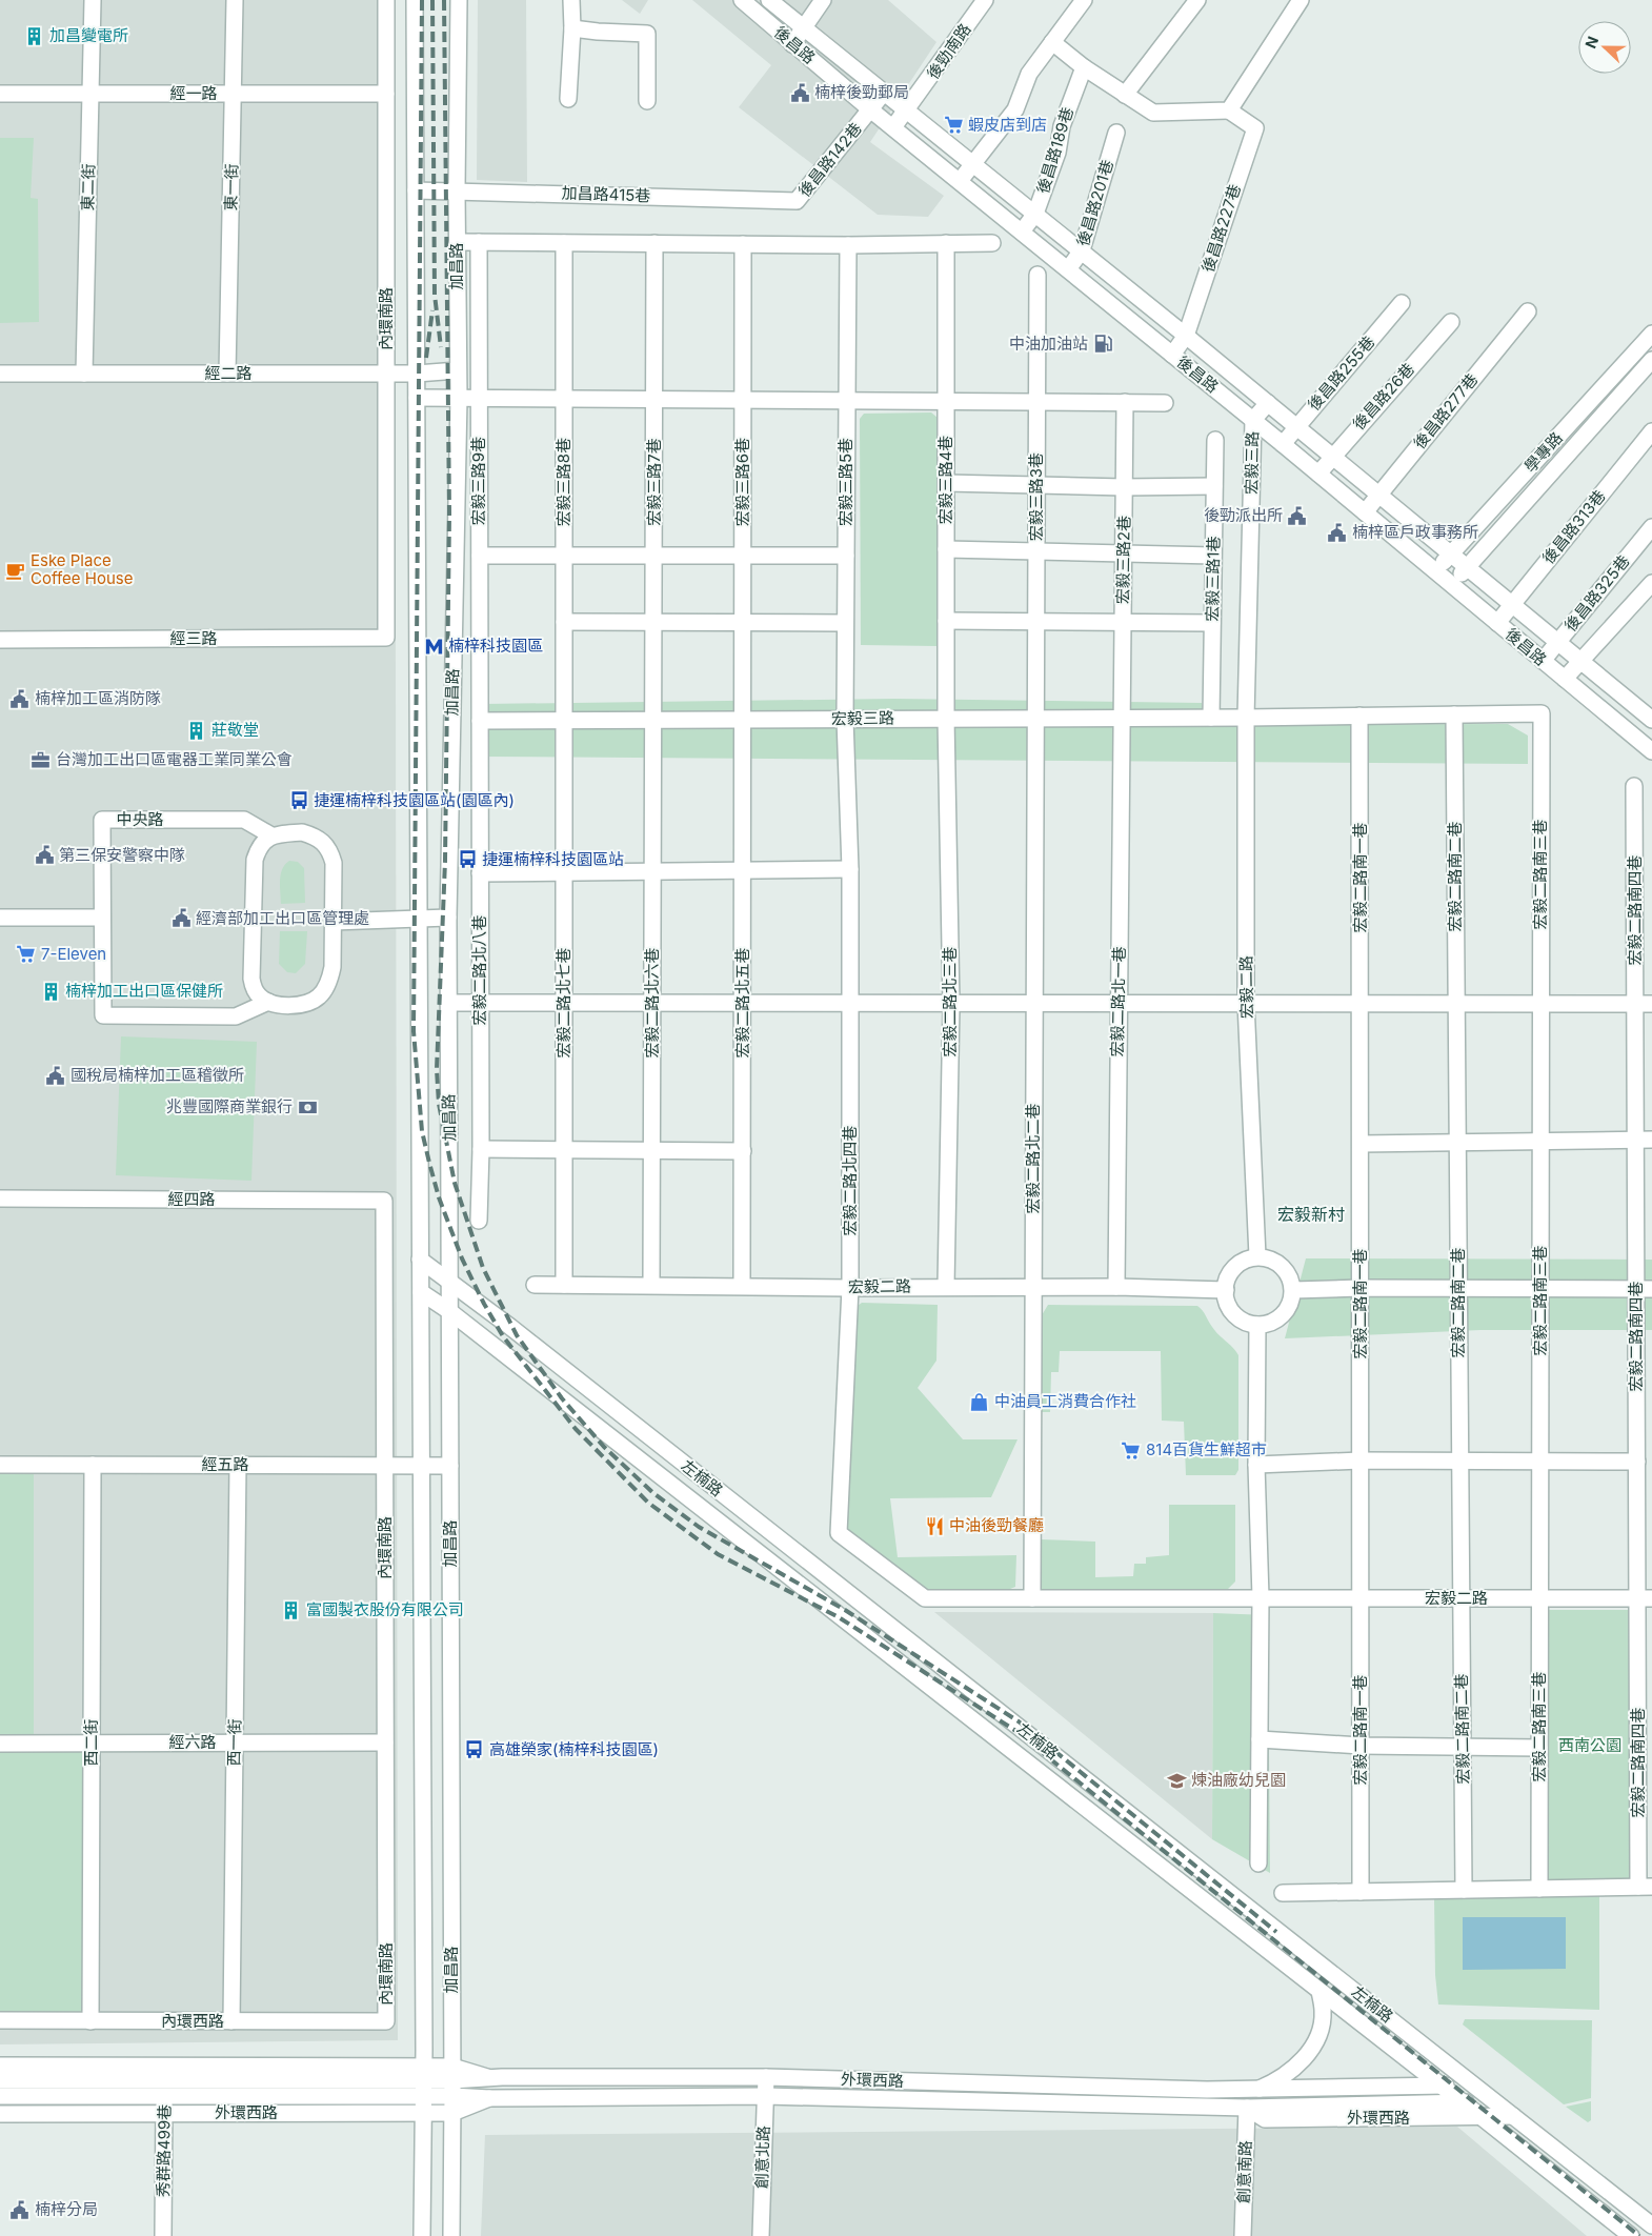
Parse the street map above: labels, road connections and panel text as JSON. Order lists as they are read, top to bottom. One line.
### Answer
{"streets":{"street":["後昌路","後勁南路","經一路","後昌路189巷","後昌路142巷","東二街","東一街","加昌路415巷","後昌路201巷","後昌路227巷","加昌路","內環南路","經二路","後昌路255巷","後昌路26巷","後昌路277巷","學專路","宏毅三路","宏毅三路4巷","宏毅三路9巷","宏毅三路8巷","宏毅三路7巷","宏毅三路6巷","宏毅三路5巷","宏毅三路3巷","後昌路313巷","宏毅三路2巷","宏毅三路1巷","後昌路325巷","經三路","中央路","宏毅二路南三巷","宏毅二路南二巷","宏毅二路南一巷","宏毅二路南四巷","宏毅二路北八巷","宏毅二路","宏毅二路北三巷","宏毅二路北一巷","宏毅二路北七巷","宏毅二路北六巷","宏毅二路北五巷","宏毅二路北二巷","宏毅二路北四巷","經四路","經五路","左楠路","西二街","經六路","西一街","內環西路","外環西路","秀群路499巷","創意北路","創意南路"]},"crossings":[["後昌路","後勁南路"],["後昌路","後昌路189巷"],["後昌路","後昌路142巷"],["後昌路","後昌路201巷"],["後昌路","後昌路227巷"],["後昌路","後昌路255巷"],["後昌路","後昌路26巷"],["後昌路","後昌路277巷"],["後昌路","學專路"],["後昌路","宏毅三路"],["後昌路","後昌路313巷"],["後昌路","後昌路325巷"],["經一路","東二街"],["經一路","東一街"],["經一路","內環南路"],["後昌路142巷","加昌路415巷"],["東二街","經二路"],["東一街","經二路"],["加昌路415巷","加昌路"],["加昌路","經二路"],["加昌路","經五路"],["加昌路","左楠路"],["加昌路","外環西路"],["內環南路","經二路"],["內環南路","經三路"],["內環南路","經四路"],["內環南路","經五路"],["內環南路","經六路"],["內環南路","內環西路"],["宏毅三路","宏毅三路4巷"],["宏毅三路","宏毅三路9巷"],["宏毅三路","宏毅三路8巷"],["宏毅三路","宏毅三路7巷"],["宏毅三路","宏毅三路6巷"],["宏毅三路","宏毅三路5巷"],["宏毅三路","宏毅三路3巷"],["宏毅三路","宏毅三路2巷"],["宏毅三路","宏毅三路1巷"],["宏毅三路","宏毅二路南三巷"],["宏毅三路","宏毅二路南二巷"],["宏毅三路","宏毅二路南一巷"],["宏毅三路","宏毅二路北八巷"],["宏毅三路","宏毅二路"],["宏毅三路","宏毅二路北三巷"],["宏毅三路","宏毅二路北一巷"],["宏毅三路","宏毅二路北七巷"],["宏毅三路","宏毅二路北六巷"],["宏毅三路","宏毅二路北五巷"],["宏毅三路","宏毅二路北二巷"],["宏毅三路","宏毅二路北四巷"],["宏毅三路4巷","宏毅二路北三巷"],["宏毅三路9巷","宏毅二路北八巷"],["宏毅三路8巷","宏毅二路北七巷"],["宏毅三路7巷","宏毅二路北六巷"],["宏毅三路6巷","宏毅二路北五巷"],["宏毅三路5巷","宏毅二路北四巷"],["宏毅三路3巷","宏毅二路北二巷"],["宏毅三路2巷","宏毅二路北一巷"],["宏毅二路南三巷","宏毅二路"],["宏毅二路南二巷","宏毅二路"],["宏毅二路南一巷","宏毅二路"],["宏毅二路南四巷","宏毅二路"],["宏毅二路","宏毅二路北三巷"],["宏毅二路","宏毅二路北一巷"],["宏毅二路","宏毅二路北七巷"],["宏毅二路","宏毅二路北六巷"],["宏毅二路","宏毅二路北五巷"],["宏毅二路","宏毅二路北二巷"],["宏毅二路","宏毅二路北四巷"],["經五路","西二街"],["經五路","西一街"],["左楠路","外環西路"],["西二街","經六路"],["西二街","內環西路"],["經六路","西一街"],["西一街","內環西路"],["外環西路","秀群路499巷"],["外環西路","創意北路"],["外環西路","創意南路"]],"districts":["宏毅新村"],"parks":["西南公園"],"places":{"building":["加昌變電所","莊敬堂","楠梓加工出口區保健所","富國製衣股份有限公司"],"public building":["楠梓後勁郵局","後勁派出所","楠梓區戶政事務所","楠梓加工區消防隊","第三保安警察中隊","經濟部加工出口區管理處","國稅局楠梓加工區稽徵所","楠梓分局"],"supermarket":["蝦皮店到店","7-Eleven","814百貨生鮮超市"],"fuel station":["中油加油站"],"cafe":["Eske Place Coffee House"],"metro station":["楠梓科技園區"],"office":["台灣加工出口區電器工業同業公會"],"bus stop":["捷運楠梓科技園區站(園區內)","捷運楠梓科技園區站","高雄榮家(楠梓科技園區)"],"bank":["兆豐國際商業銀行"],"shop":["中油員工消費合作社"],"restaurant":["中油後勁餐廳"],"school or university":["煉油廠幼兒園"]},"north":"left"}
